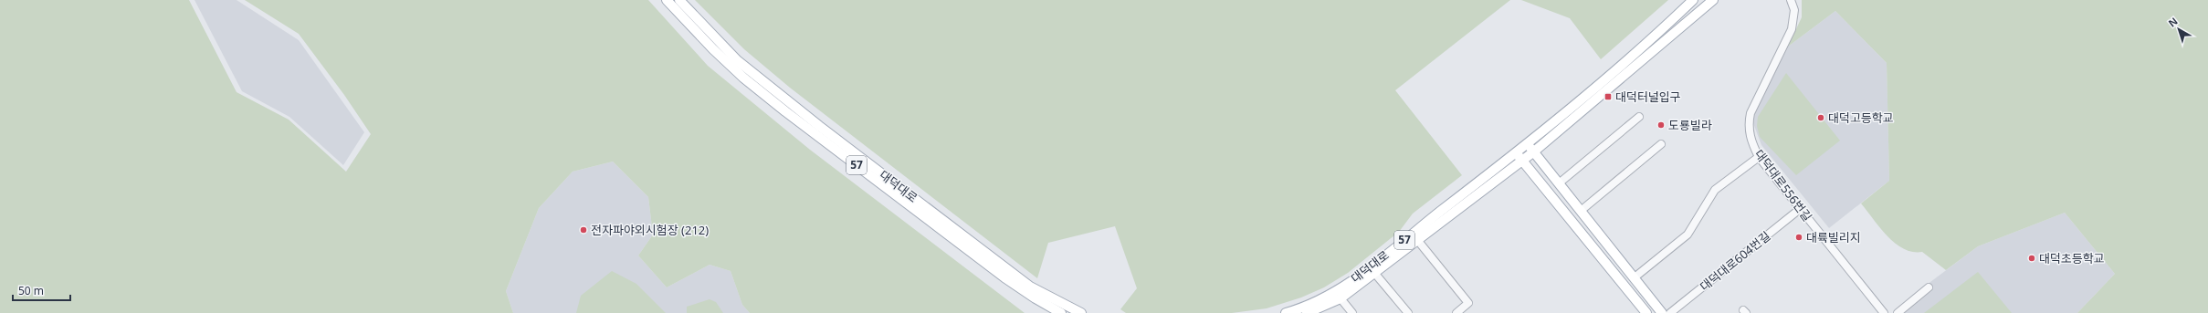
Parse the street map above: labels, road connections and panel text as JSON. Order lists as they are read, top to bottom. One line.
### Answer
{"streets":{"main road":["57","대덕대로"],"street":["대덕대로556번길","대덕대로604번길"]},"crossings":[["대덕대로556번길","대덕대로604번길"]],"places":{"transit":["대덕터널입구"],"other":["대덕고등학교","도룡빌라","전자파야외시험장 (212)","대륙빌리지","대덕초등학교"]},"scale_bar":"50 m","north":"top left"}
